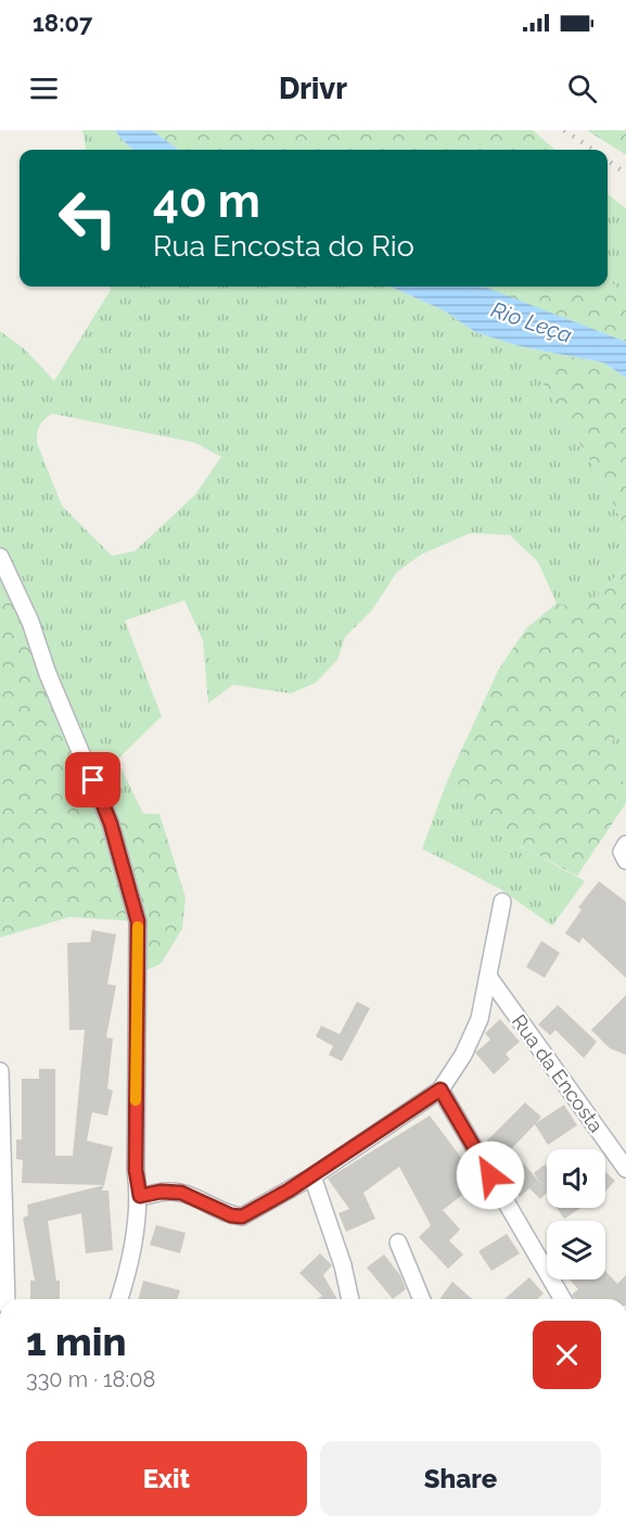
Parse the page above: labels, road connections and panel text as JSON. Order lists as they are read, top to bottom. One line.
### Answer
{"streets":{"street":["Rua da Encosta"]},"water":["Rio Leça"],"page":{"status":"18:07","header":"Drivr","turn":["40 m","Rua Encosta do Rio"],"heading":["1 min","330 m · 18:08"],"buttons":["Exit","Share"]}}
